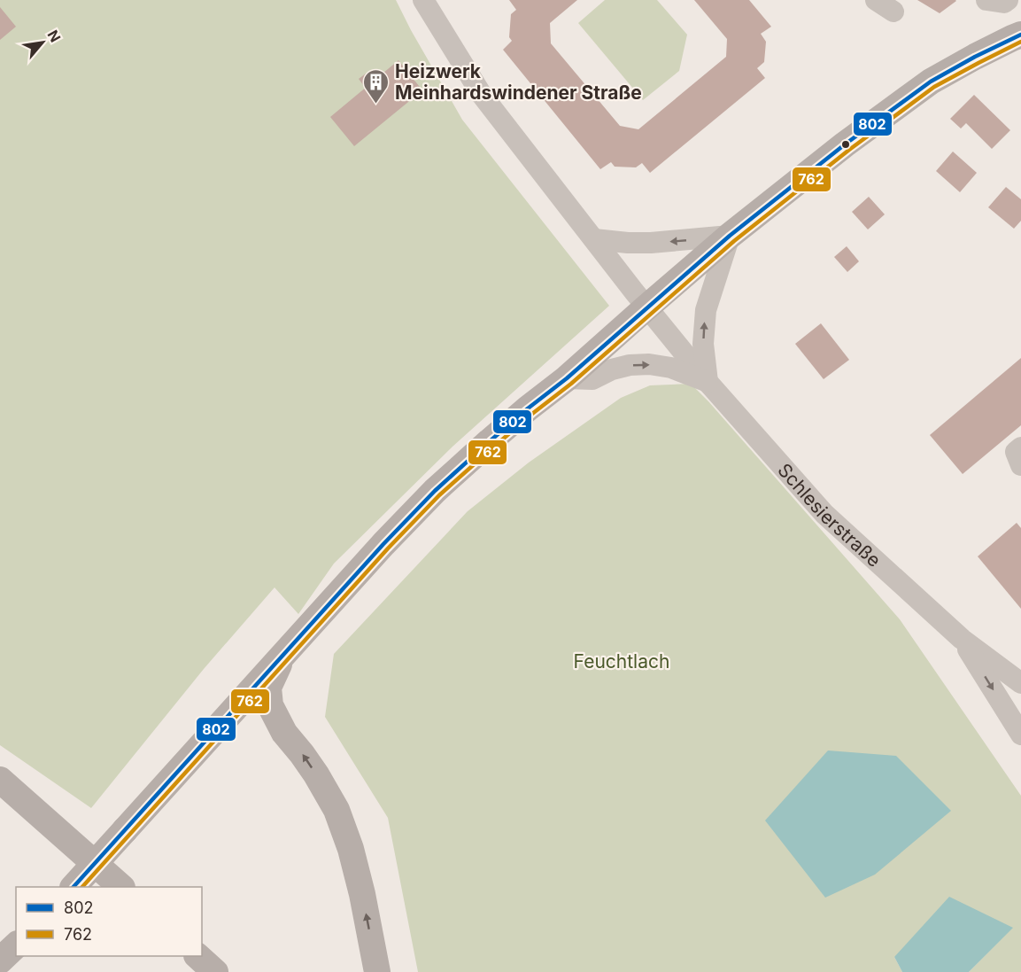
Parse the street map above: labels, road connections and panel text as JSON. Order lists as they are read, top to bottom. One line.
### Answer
{"streets":{"street":["Schlesierstraße"]},"parks":["Feuchtlach"],"places":{"building":["Heizwerk Meinhardswindener Straße"]},"lines":["transit line 802","transit line 762"],"legend":["802","762"],"north":"top right"}
